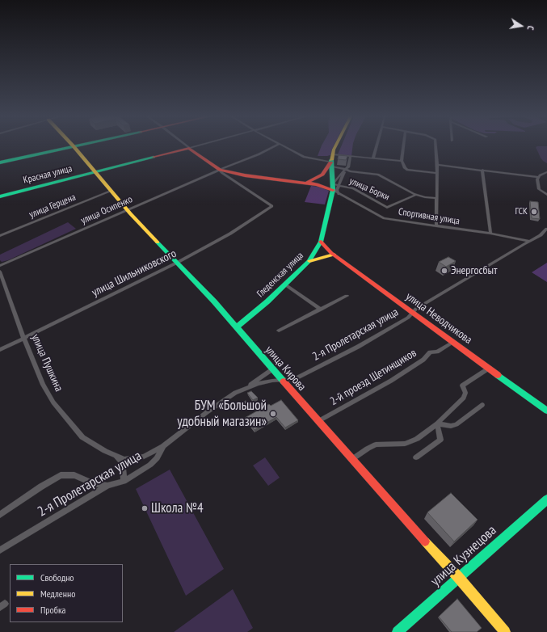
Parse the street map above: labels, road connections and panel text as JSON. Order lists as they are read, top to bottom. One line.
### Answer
{"streets":{"main road":["Красная улица","Гледенская улица","улица Неводчикова","улица Кирова","улица Кузнецова"],"street":["улица Борки","улица Герцена","улица Осипенко","Спортивная улица","улица Шильниковского","2-я Пролетарская улица","улица Пушкина","2-й проезд Щетинщиков"]},"crossings":[["Красная улица","улица Кирова"],["улица Борки","Спортивная улица"],["улица Борки","Гледенская улица"],["улица Герцена","улица Кирова"],["улица Осипенко","улица Шильниковского"],["улица Осипенко","улица Кирова"],["Спортивная улица","Гледенская улица"],["Спортивная улица","2-я Пролетарская улица"],["улица Шильниковского","улица Пушкина"],["улица Шильниковского","улица Кирова"],["Гледенская улица","улица Неводчикова"],["Гледенская улица","улица Кирова"],["улица Неводчикова","2-я Пролетарская улица"],["улица Неводчикова","2-й проезд Щетинщиков"],["2-я Пролетарская улица","улица Пушкина"],["2-я Пролетарская улица","улица Кирова"],["улица Кирова","2-й проезд Щетинщиков"],["улица Кирова","улица Кузнецова"]],"places":["ГСК","Энергосбыт","БУМ «Большой удобный магазин»","Школа №4"],"legend":["Свободно","Медленно","Пробка"],"north":"right"}
